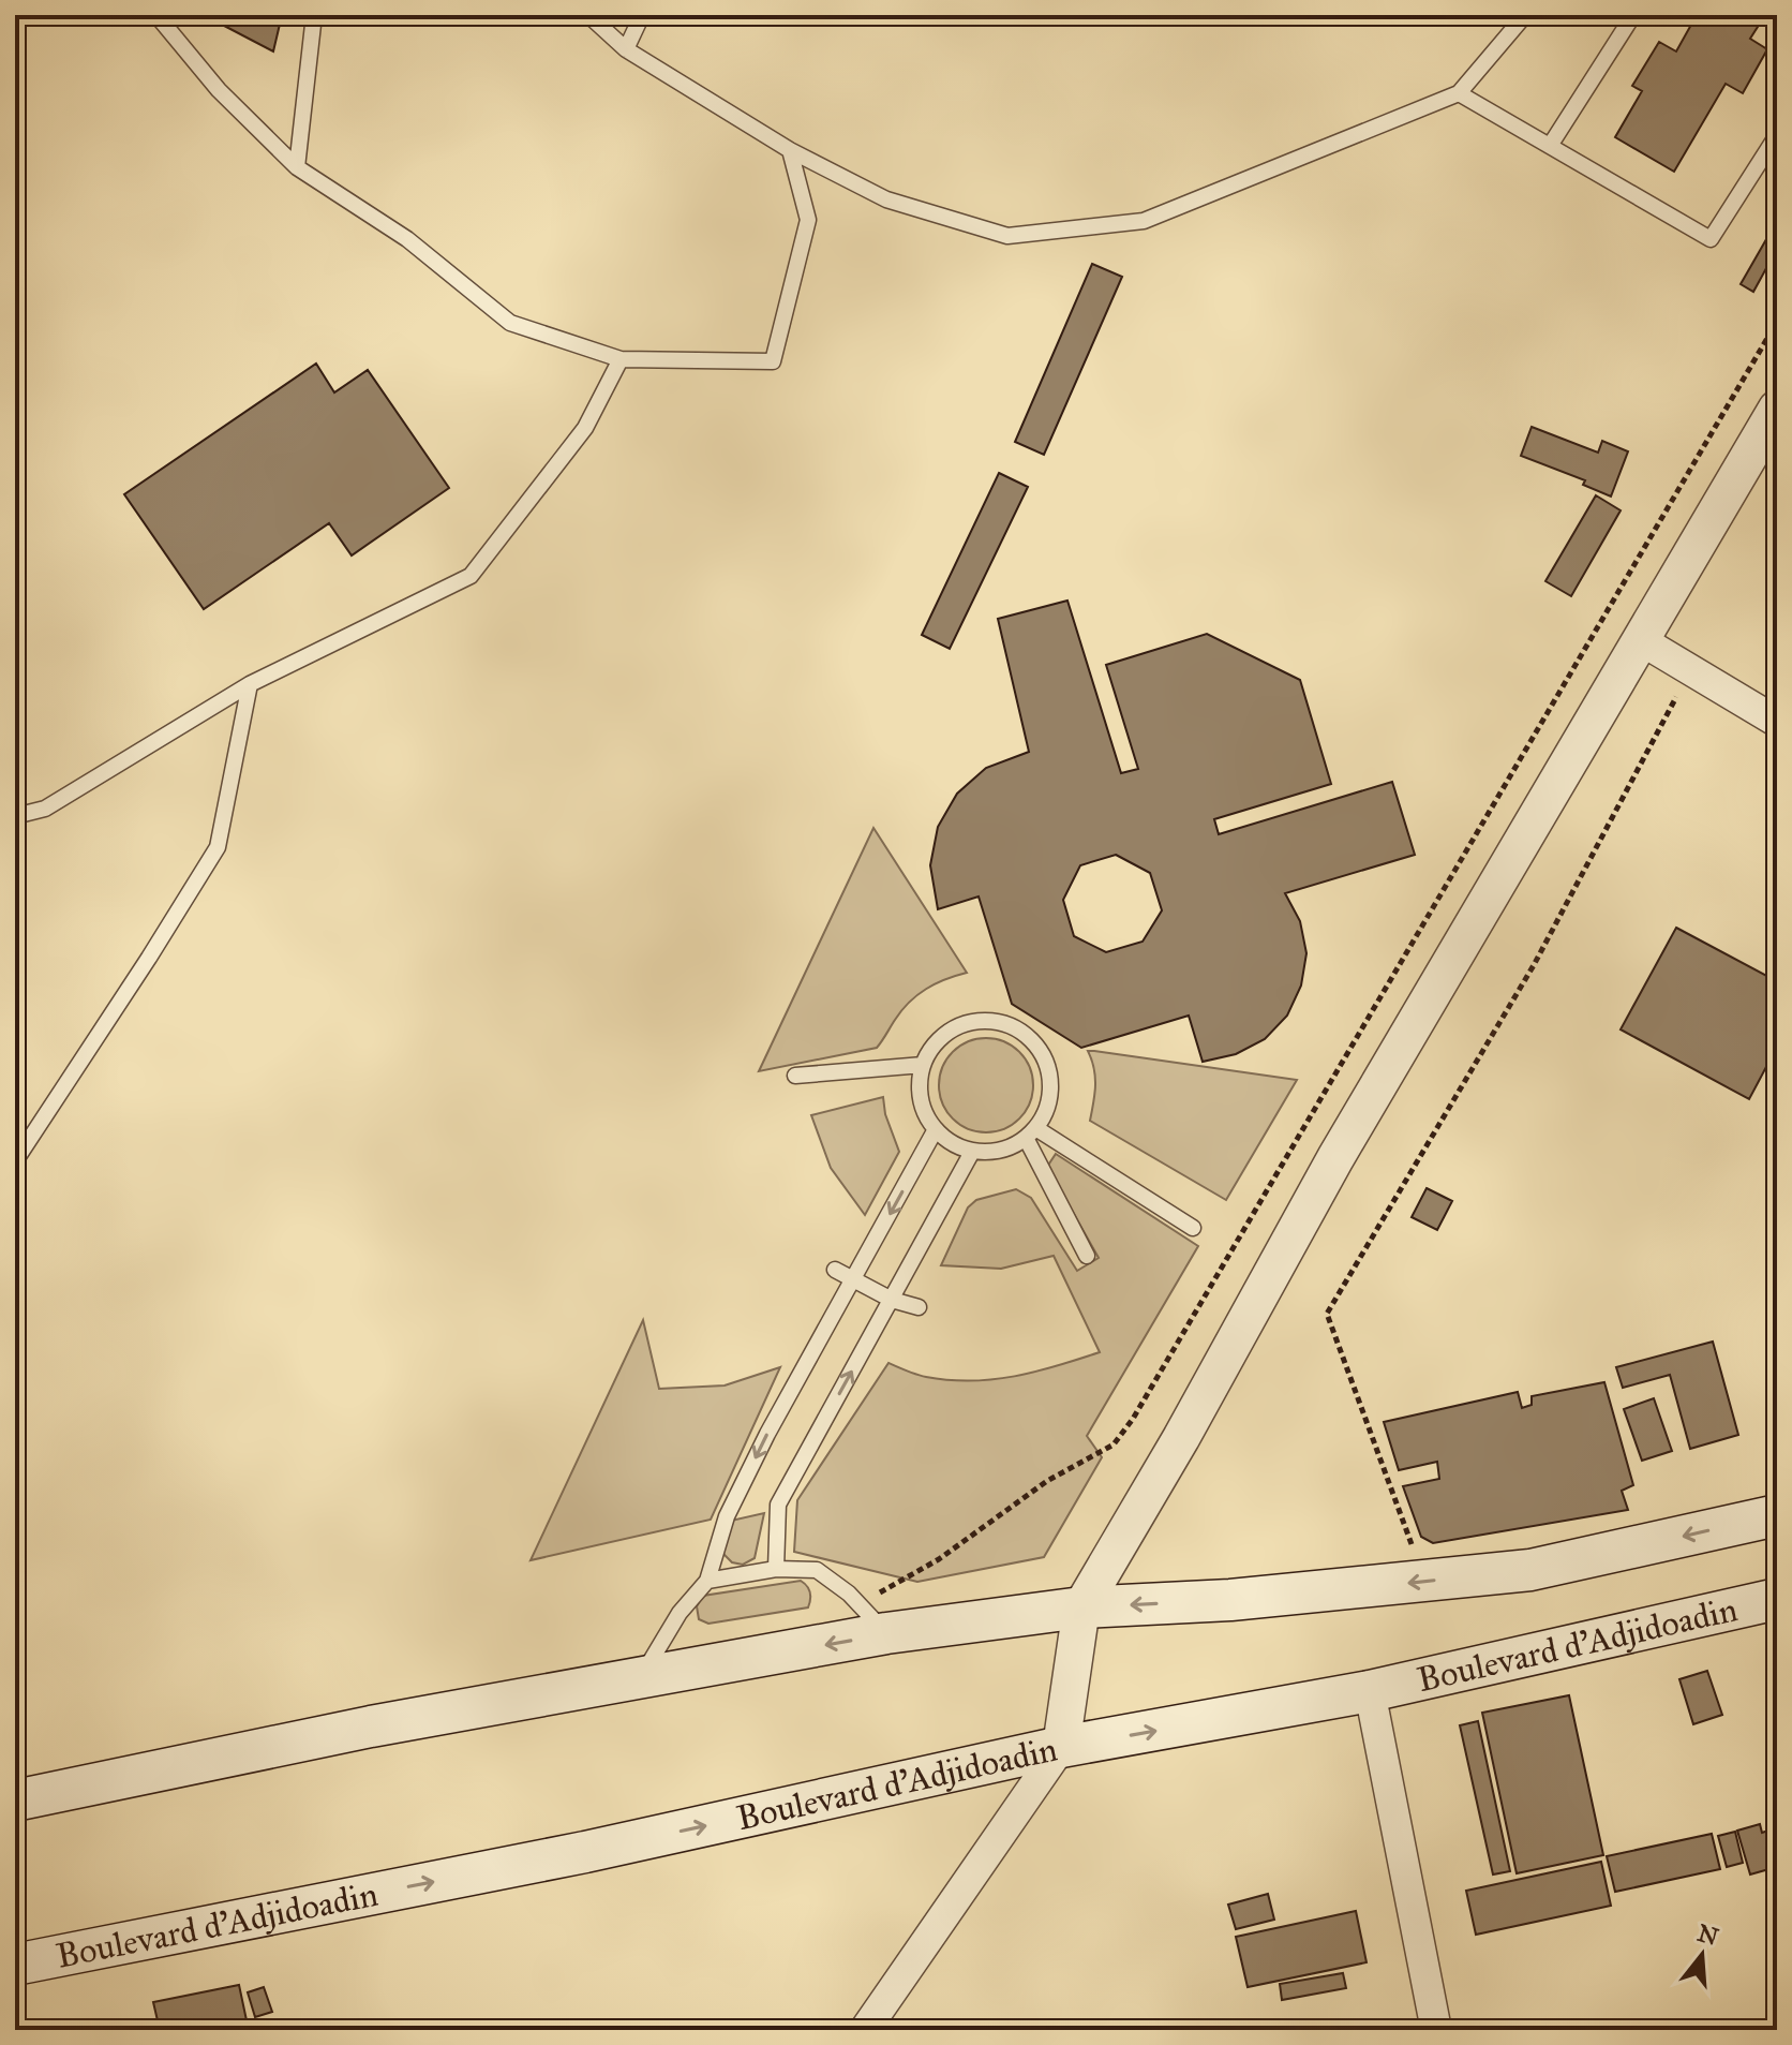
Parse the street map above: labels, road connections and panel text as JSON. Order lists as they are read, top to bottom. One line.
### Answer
{"streets":{"main road":["Boulevard d'Adjidoadin"]},"north":"top"}
